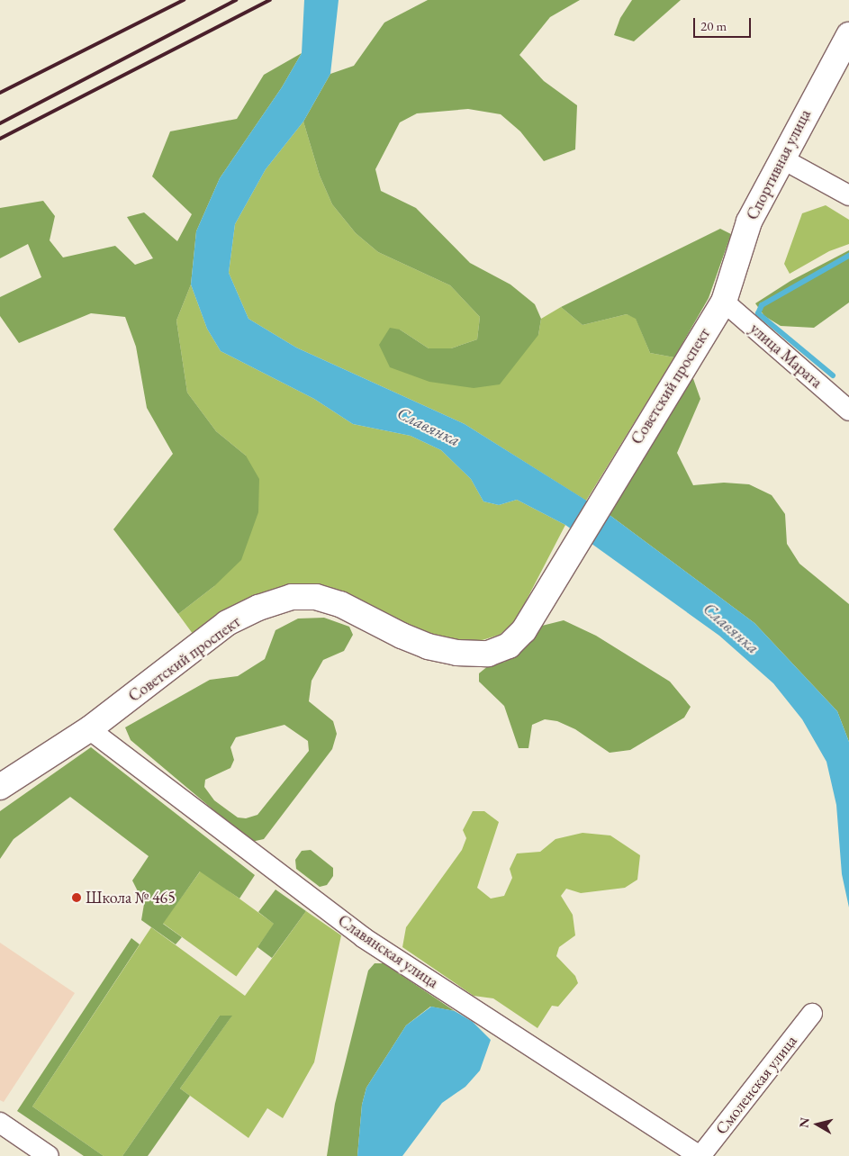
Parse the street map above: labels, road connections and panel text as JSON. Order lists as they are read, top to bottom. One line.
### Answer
{"streets":{"street":["Спортивная улица","улица Марата","Советский проспект","Славянская улица","Смоленская улица"]},"crossings":[["Спортивная улица","улица Марата"],["Спортивная улица","Советский проспект"],["улица Марата","Советский проспект"],["Советский проспект","Славянская улица"],["Славянская улица","Смоленская улица"]],"water":["Славянка"],"places":["Школа № 465"],"scale_bar":"20 m","north":"left"}
